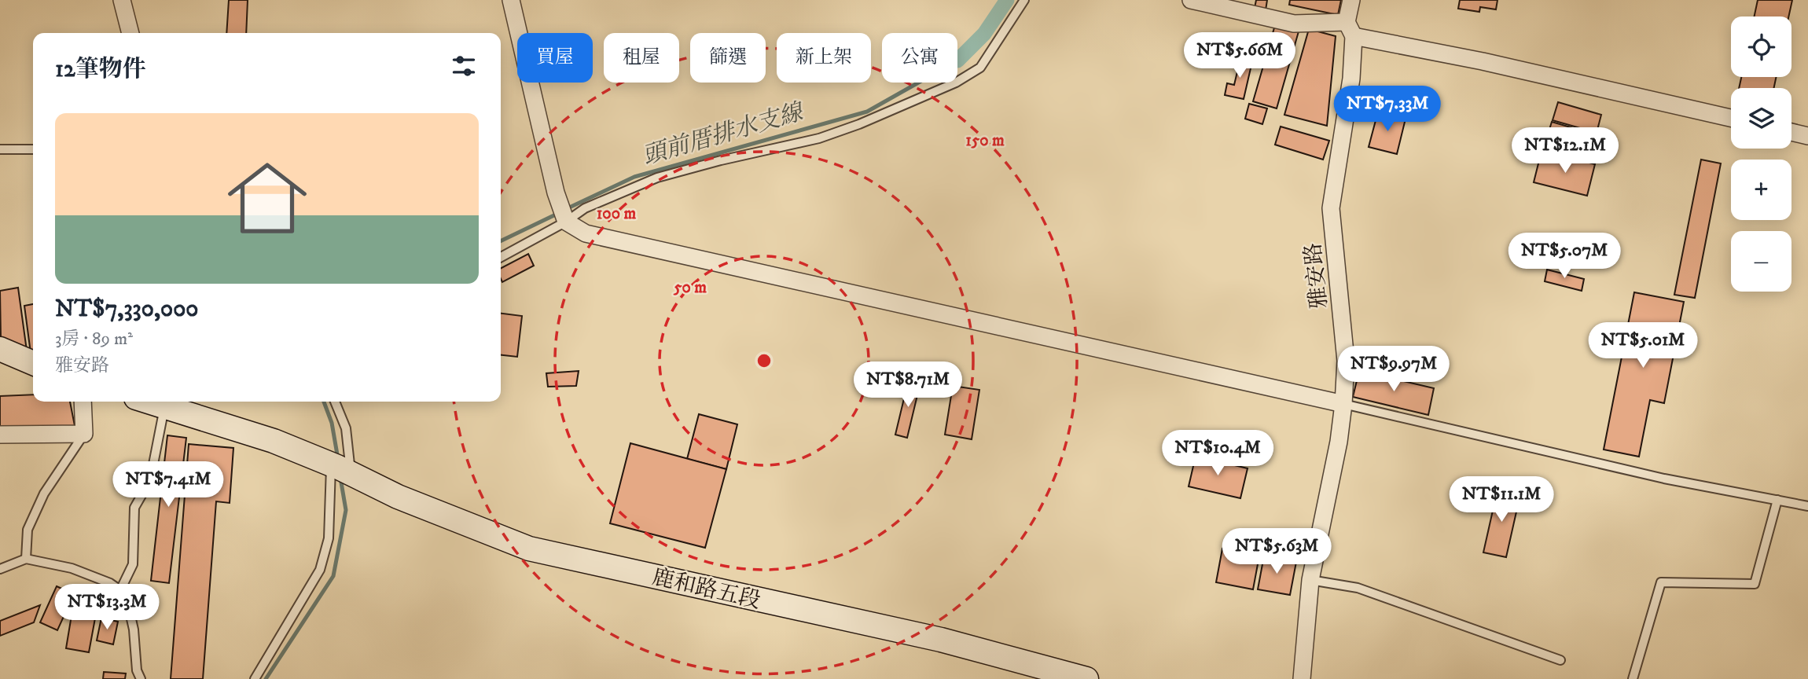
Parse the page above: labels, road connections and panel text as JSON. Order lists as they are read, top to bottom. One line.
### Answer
{"streets":{"main road":["鹿和路五段"],"street":["雅安路"]},"water":["頭前厝排水支線"],"page":{"map_buttons":["+","−"],"price":["NT$5.66M","NT$7.33M","NT$12.1M","NT$5.07M","NT$5.01M","NT$9.97M","NT$8.71M","NT$10.4M","NT$7.41M","NT$11.1M","NT$5.63M","NT$13.3M"],"chip":["買屋","租屋","篩選","新上架","公寓"],"heading":"12筆物件","list":[{"name":"NT$7,330,000","note":"3房 · 89 m² · 雅安路"}]},"rings":["150 m","100 m","50 m"]}
